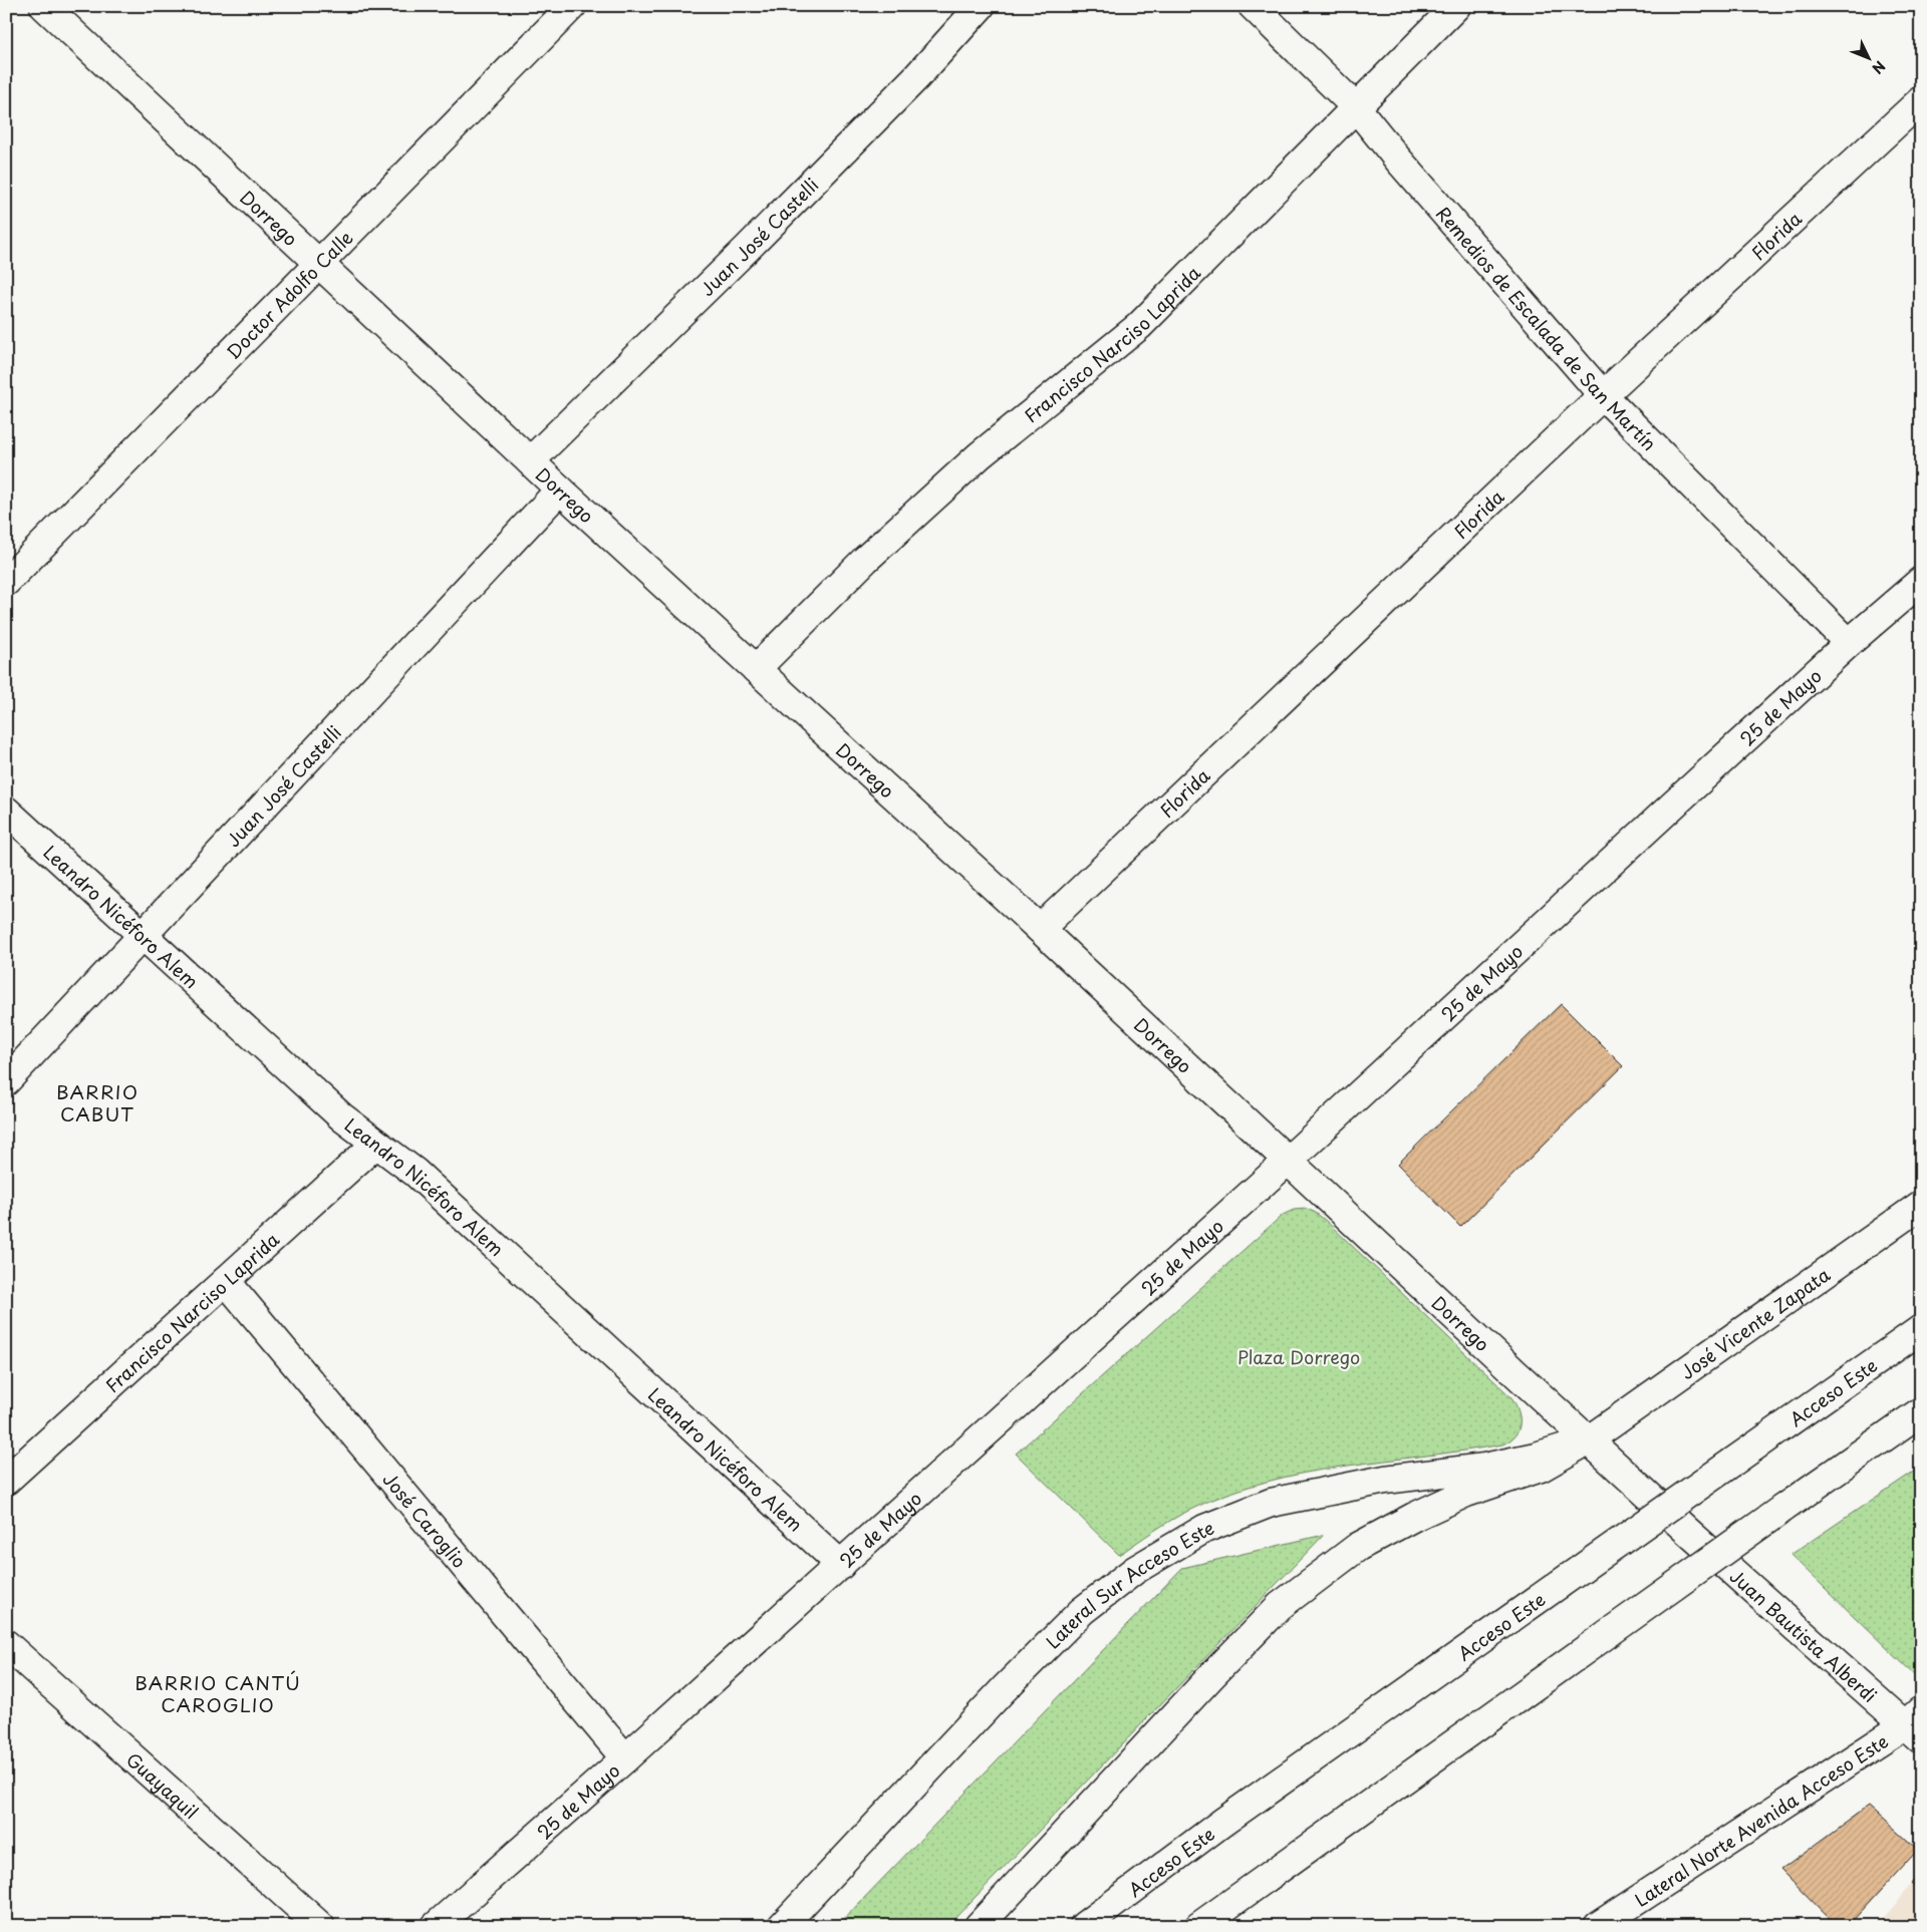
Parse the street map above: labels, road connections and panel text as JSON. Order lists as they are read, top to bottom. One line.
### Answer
{"streets":{"main road":["Dorrego","Florida","Juan José Castelli","Doctor Adolfo Calle","Remedios de Escalada de San Martín","Francisco Narciso Laprida","25 de Mayo","Leandro Nicéforo Alem","José Vicente Zapata","Acceso Este","José Caroglio","Lateral Sur Acceso Este","Juan Bautista Alberdi","Guayaquil","Lateral Norte Avenida Acceso Este"]},"crossings":[["Dorrego","Florida"],["Dorrego","Juan José Castelli"],["Dorrego","Doctor Adolfo Calle"],["Dorrego","Francisco Narciso Laprida"],["Dorrego","25 de Mayo"],["Dorrego","José Vicente Zapata"],["Dorrego","Lateral Sur Acceso Este"],["Dorrego","Juan Bautista Alberdi"],["Florida","Remedios de Escalada de San Martín"],["Juan José Castelli","Leandro Nicéforo Alem"],["Remedios de Escalada de San Martín","Francisco Narciso Laprida"],["Remedios de Escalada de San Martín","25 de Mayo"],["Francisco Narciso Laprida","Leandro Nicéforo Alem"],["Francisco Narciso Laprida","José Caroglio"],["25 de Mayo","Leandro Nicéforo Alem"],["25 de Mayo","José Caroglio"],["José Vicente Zapata","Lateral Sur Acceso Este"],["Juan Bautista Alberdi","Lateral Norte Avenida Acceso Este"]],"districts":["BARRIO CABUT","BARRIO CANTÚ CAROGLIO"],"parks":["Plaza Dorrego"],"north":"bottom right"}
